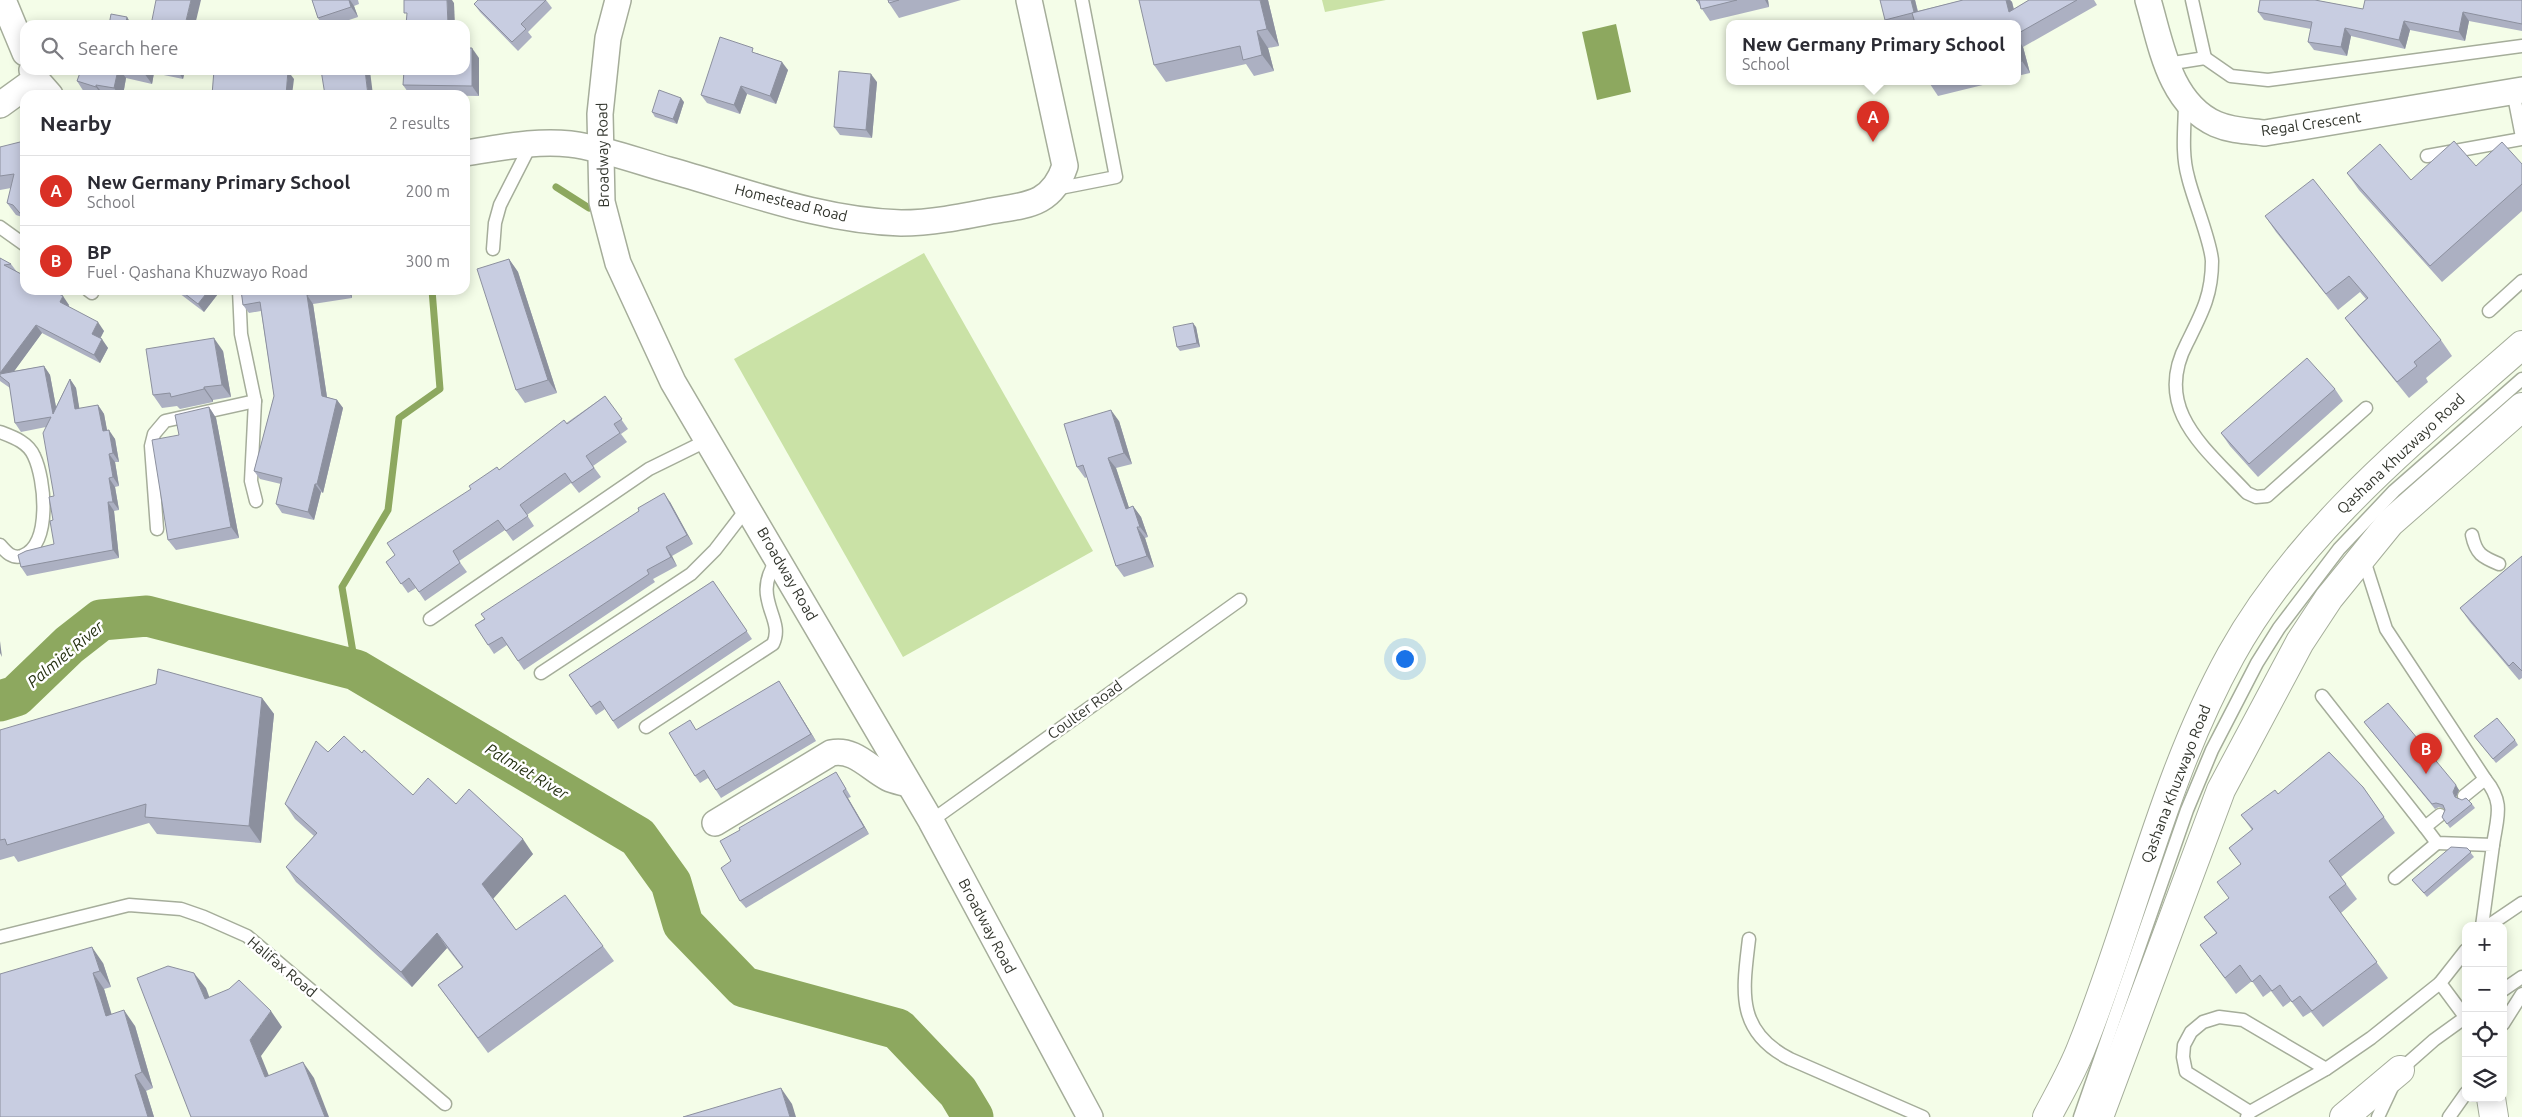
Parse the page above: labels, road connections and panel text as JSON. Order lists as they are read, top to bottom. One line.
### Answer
{"streets":{"main road":["Qashana Khuzwayo Road"],"street":["Regal Crescent","Broadway Road","Homestead Road"],"lane":["Coulter Road","Halifax Road"]},"crossings":[["Broadway Road","Homestead Road"],["Broadway Road","Coulter Road"]],"water":["Palmiet River"],"page":{"popup":["New Germany Primary School","School"],"search":"Search here","heading":["Nearby","2 results"],"pins":["A","B"],"list":[{"mark":"A","name":"New Germany Primary School","note":"School","value":"200 m"},{"mark":"B","name":"BP","note":"Fuel · Qashana Khuzwayo Road","value":"300 m"}],"map_buttons":["+","−"]}}
